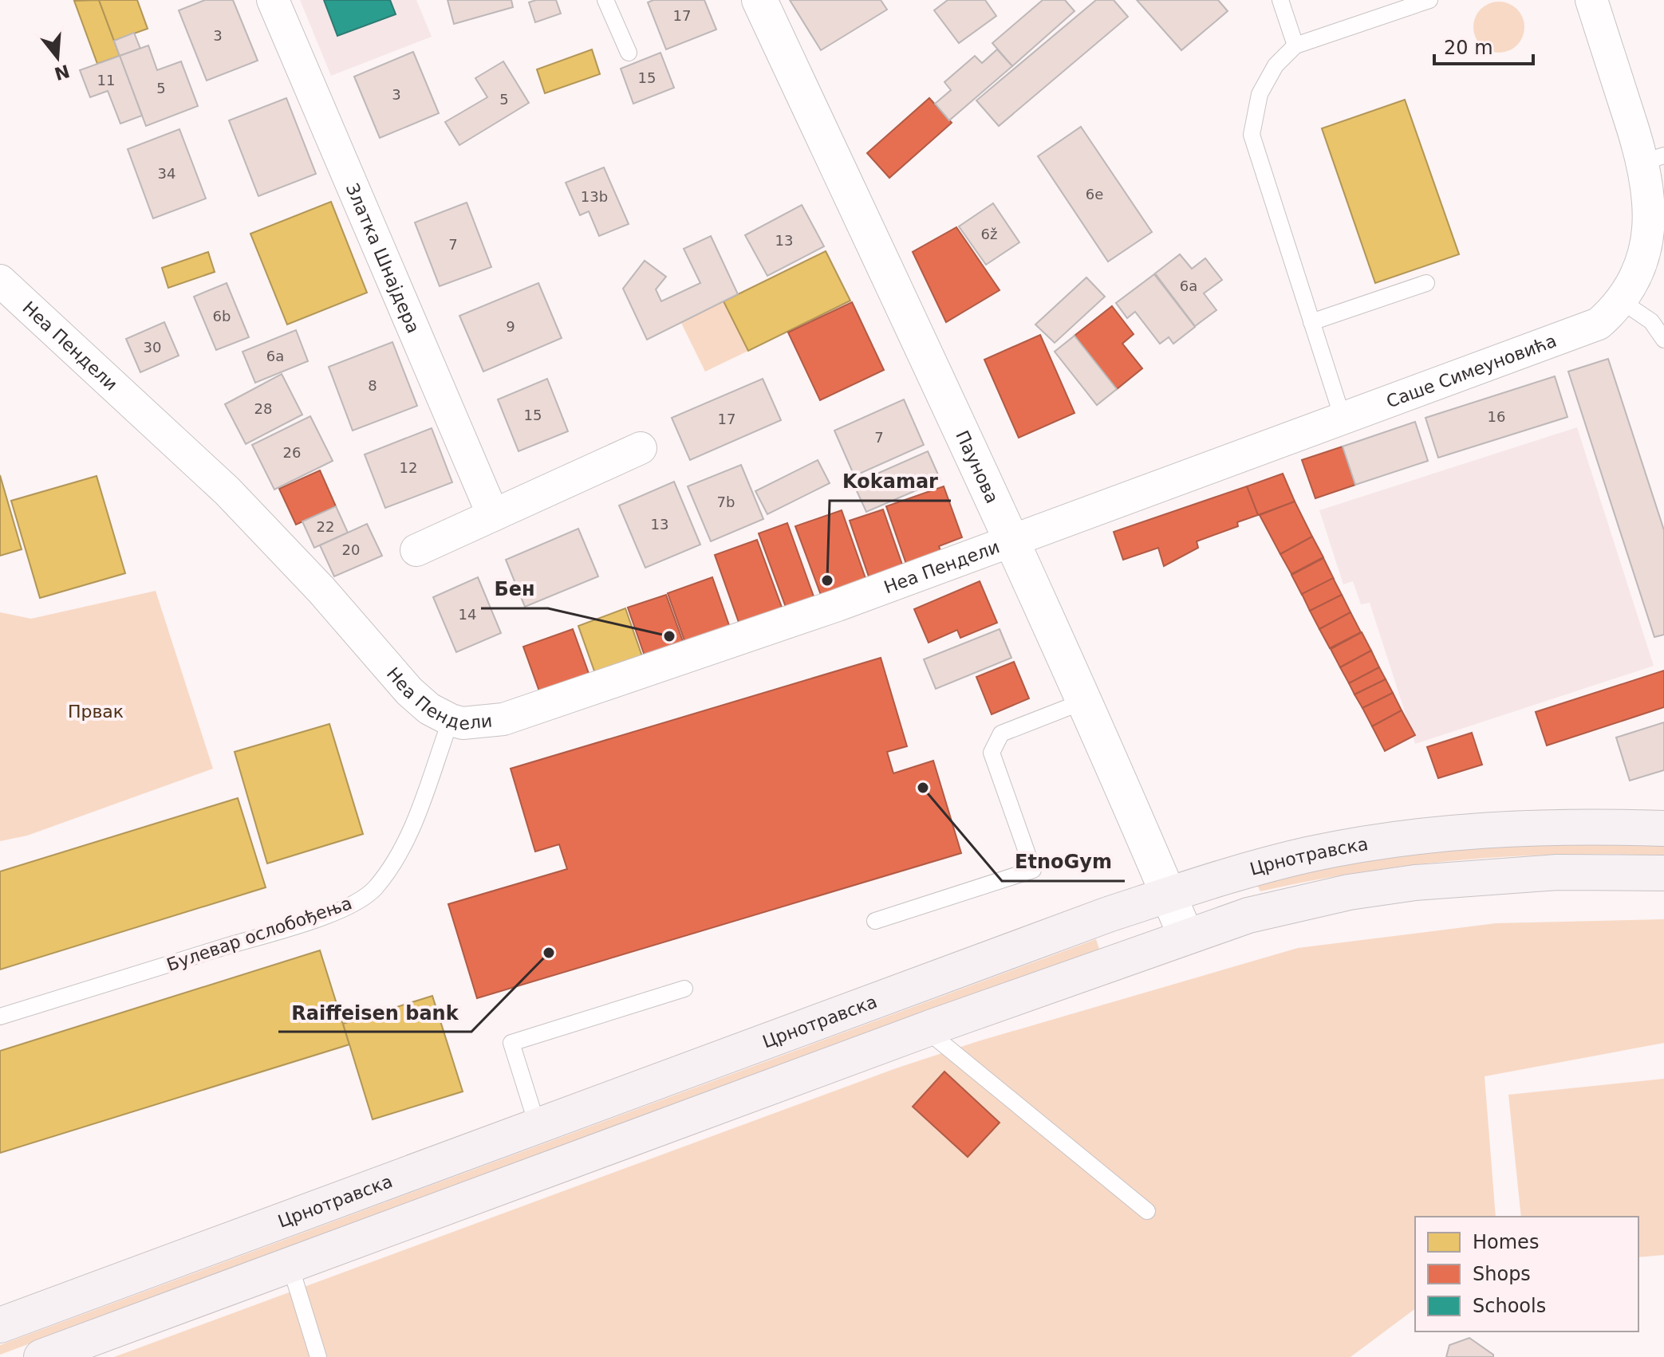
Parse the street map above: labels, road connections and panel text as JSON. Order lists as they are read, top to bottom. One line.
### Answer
{"streets":{"main road":["Црнотравска"],"street":["Златка Шнајдера","Неа Пендели","Саше Симеуновића","Паунова"],"lane":["Булевар ослобођења"]},"crossings":[["Неа Пендели","Саше Симеуновића"],["Неа Пендели","Паунова"],["Неа Пендели","Булевар ослобођења"],["Саше Симеуновића","Паунова"],["Паунова","Црнотравска"]],"parks":["Првак"],"places":["Kokamar","Бен","EtnoGym","Raiffeisen bank"],"house_numbers":["17","3","15","11","5","3","5","34","6e","13b","6ž","13","7","6a","6b","9","30","6a","8","28","15","16","17","7","26","12","7b","13","22","20","14"],"legend":["Homes","Shops","Schools"],"scale_bar":"20 m","north":"bottom"}
